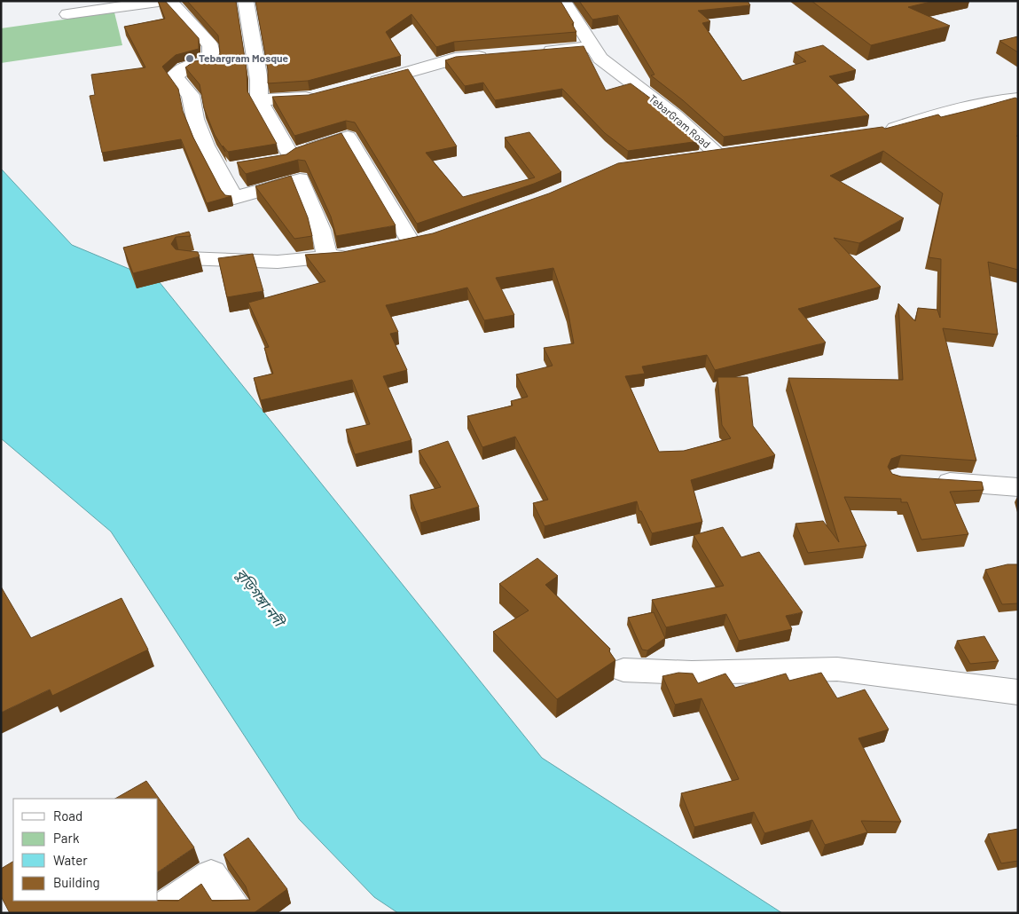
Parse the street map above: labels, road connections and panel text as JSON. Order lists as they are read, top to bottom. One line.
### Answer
{"streets":{"street":["TebarGram Road"]},"water":["বুড়িগঙ্গা নদী"],"places":["Tebargram Mosque"],"legend":["Road","Park","Water","Building"]}
